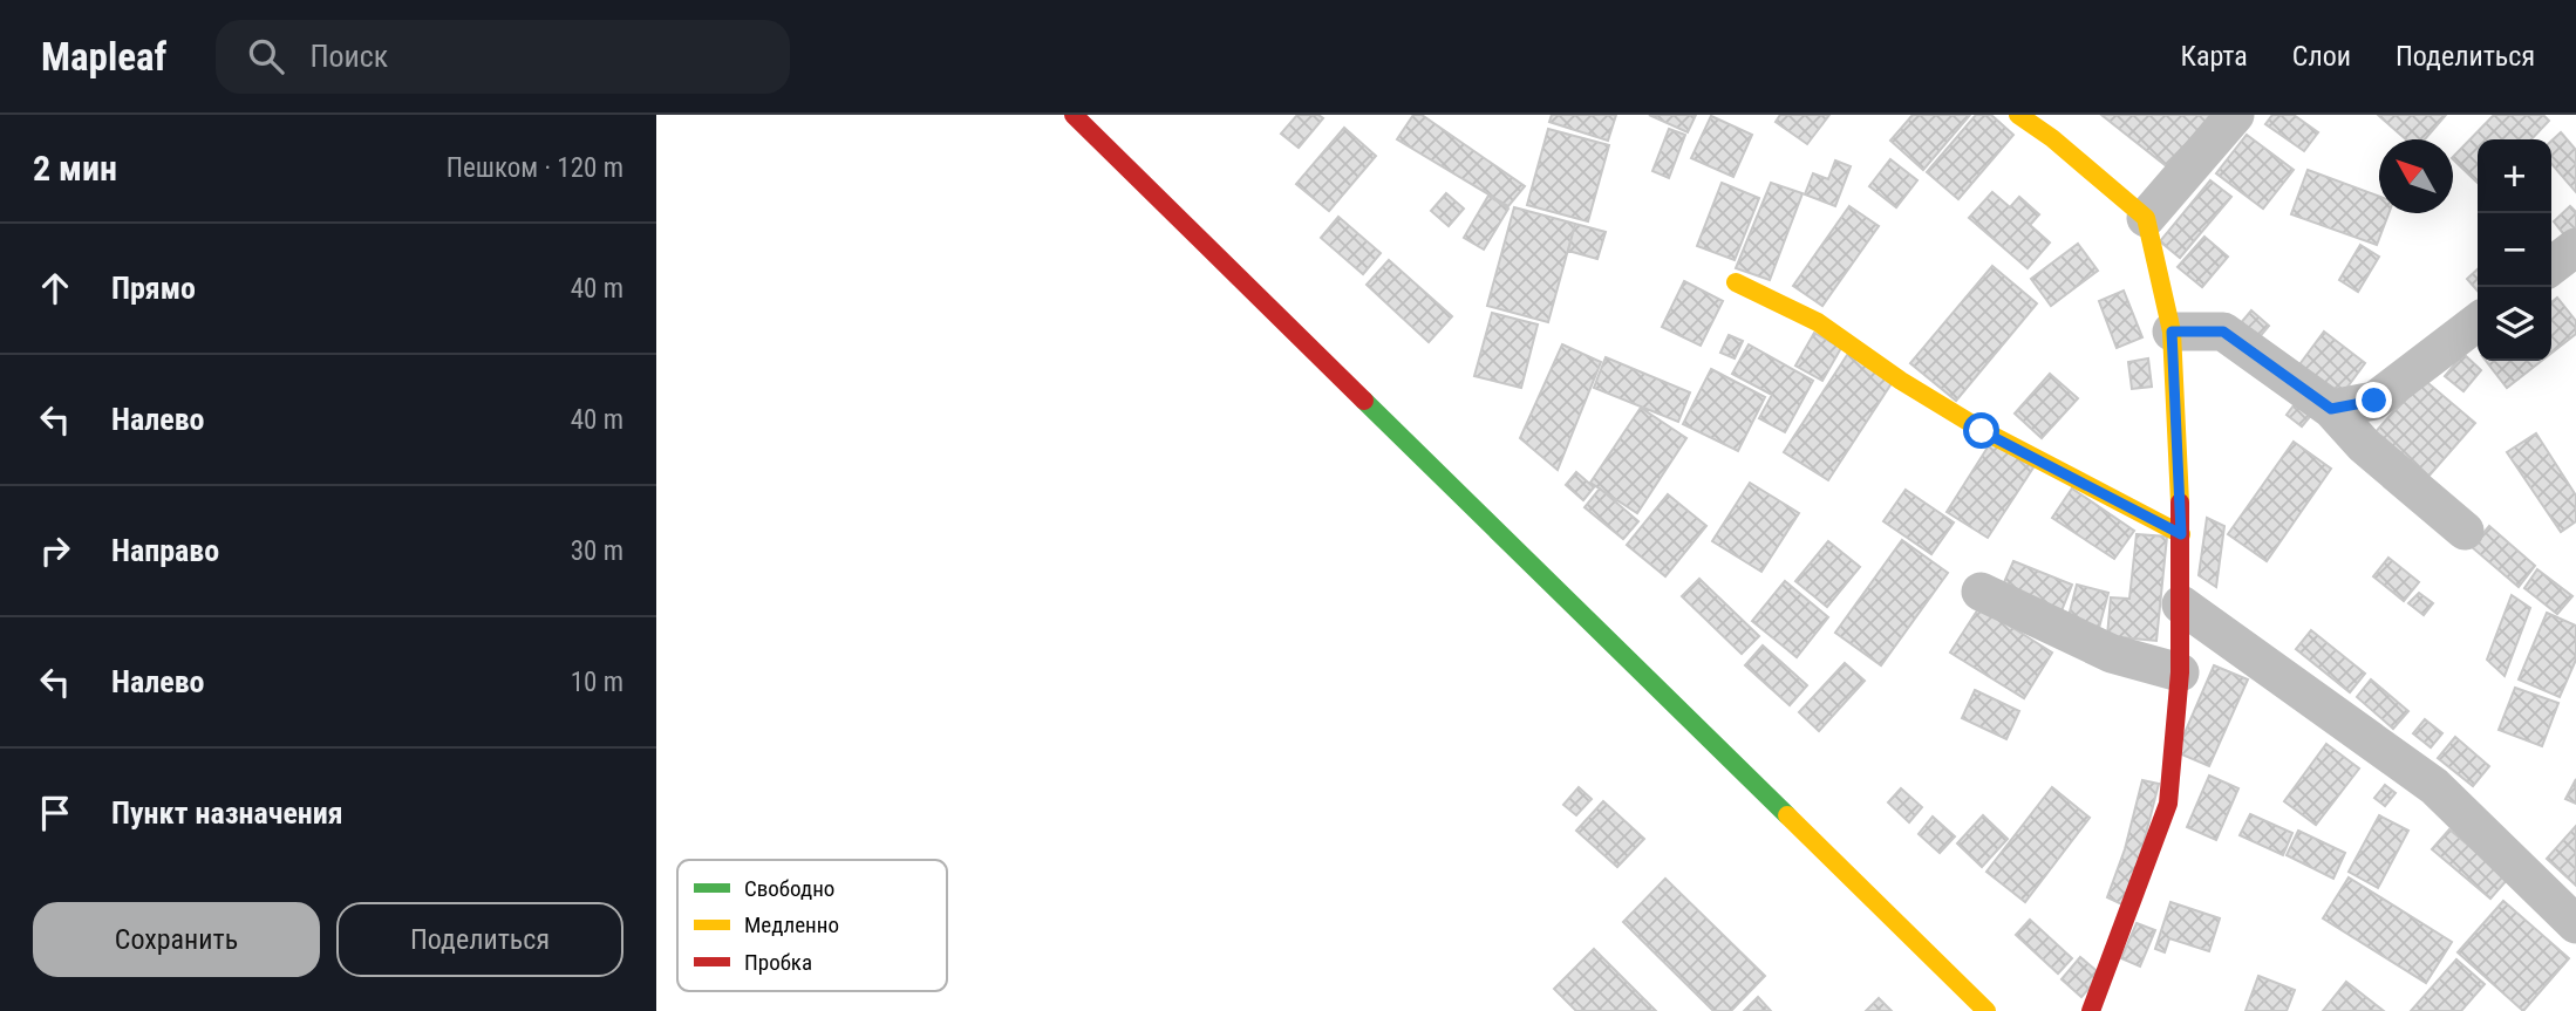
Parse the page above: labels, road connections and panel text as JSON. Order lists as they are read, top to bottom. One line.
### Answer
{"legend":["Свободно","Медленно","Пробка"],"north":"top left","page":{"header":"Mapleaf","search":"Поиск","nav":["Карта","Слои","Поделиться"],"heading":["2 мин","Пешком · 120 m"],"map_buttons":["+","−"],"list":[["Прямо","40 m"],["Налево","40 m"],["Направо","30 m"],["Налево","10 m"],"Пункт назначения"],"buttons":["Сохранить","Поделиться"]}}
